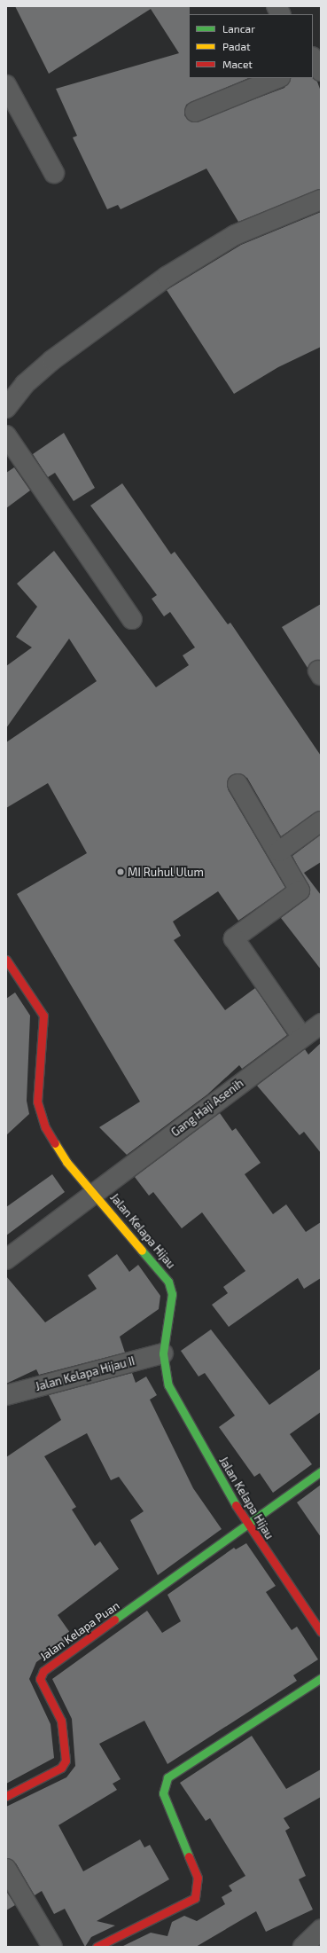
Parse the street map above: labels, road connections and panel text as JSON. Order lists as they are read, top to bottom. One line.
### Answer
{"streets":{"street":["Gang Haji Asenih","Jalan Kelapa Hijau","Jalan Kelapa Hijau II","Jalan Kelapa Puan"]},"crossings":[["Gang Haji Asenih","Jalan Kelapa Hijau"],["Jalan Kelapa Hijau","Jalan Kelapa Hijau II"],["Jalan Kelapa Hijau","Jalan Kelapa Puan"]],"places":["MI Ruhul Ulum"],"legend":["Lancar","Padat","Macet"]}
